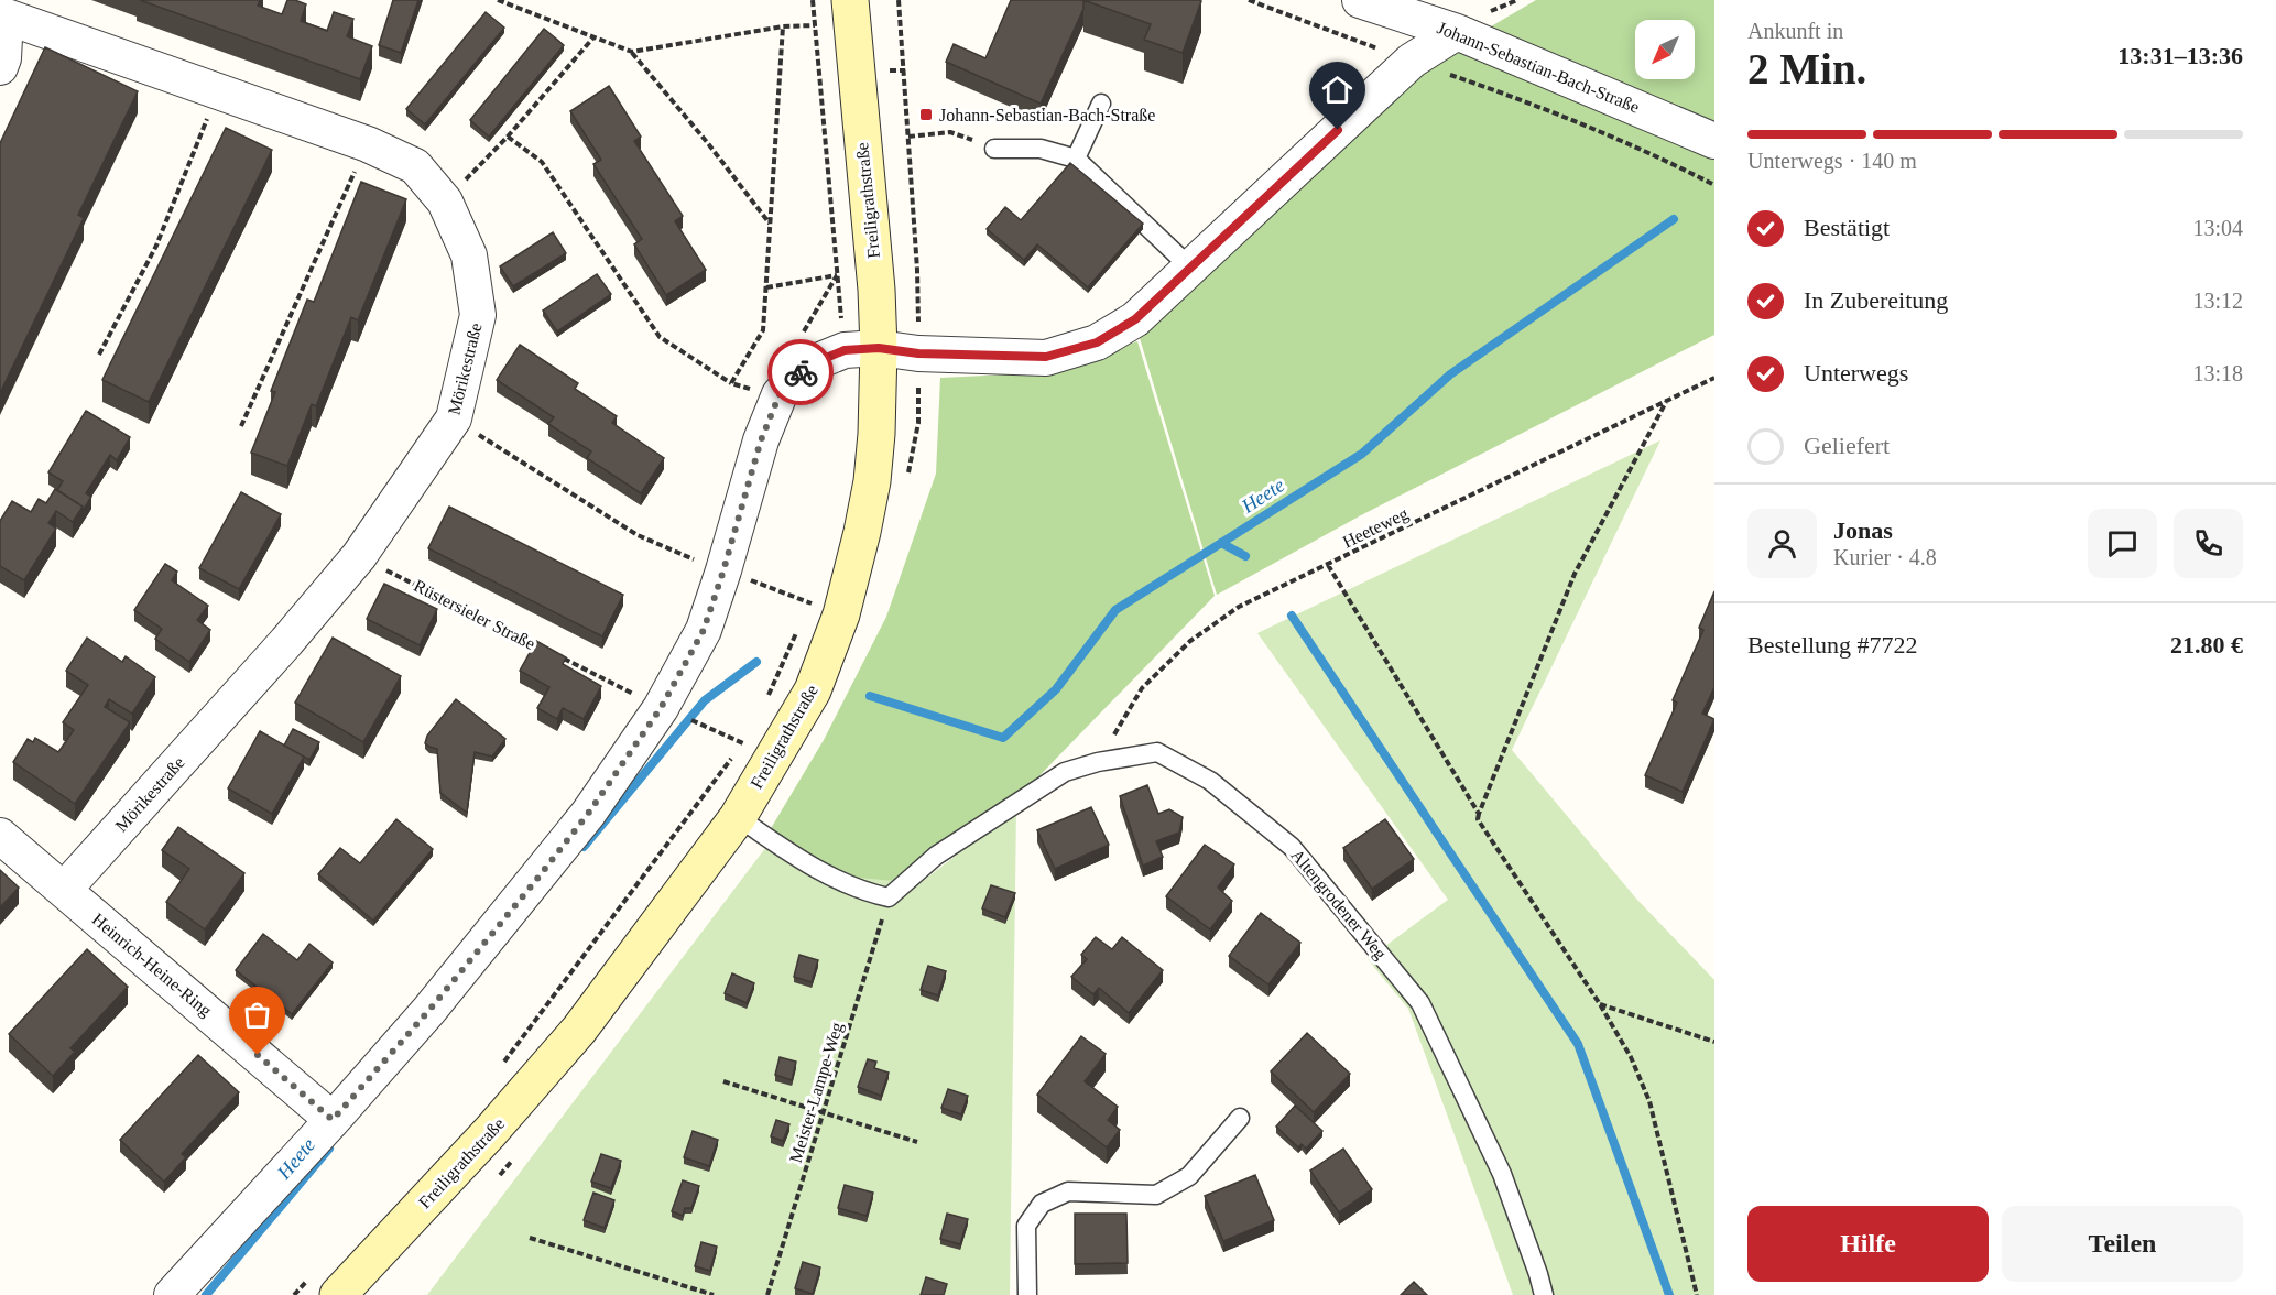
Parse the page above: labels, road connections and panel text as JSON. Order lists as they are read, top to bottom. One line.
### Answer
{"streets":{"main road":["Freiligrathstraße"],"street":["Johann-Sebastian-Bach-Straße","Mörikestraße","Heinrich-Heine-Ring"],"lane":["Altengrodener Weg"],"path":["Heeteweg","Rüstersieler Straße","Meister-Lampe-Weg"]},"crossings":[["Mörikestraße","Rüstersieler Straße"],["Mörikestraße","Heinrich-Heine-Ring"],["Heeteweg","Altengrodener Weg"],["Altengrodener Weg","Meister-Lampe-Weg"]],"water":["Heete"],"places":{"transit":["Johann-Sebastian-Bach-Straße"]},"north":"bottom left","page":{"heading":["2 Min.","Ankunft in","13:31–13:36"],"panel":["Jonas","Kurier · 4.8","Bestellung #7722","21.80 €"],"bar":"Unterwegs · 140 m","list":[["Bestätigt","13:04"],["In Zubereitung","13:12"],["Unterwegs","13:18"],"Geliefert"],"buttons":["Hilfe","Teilen"]}}
